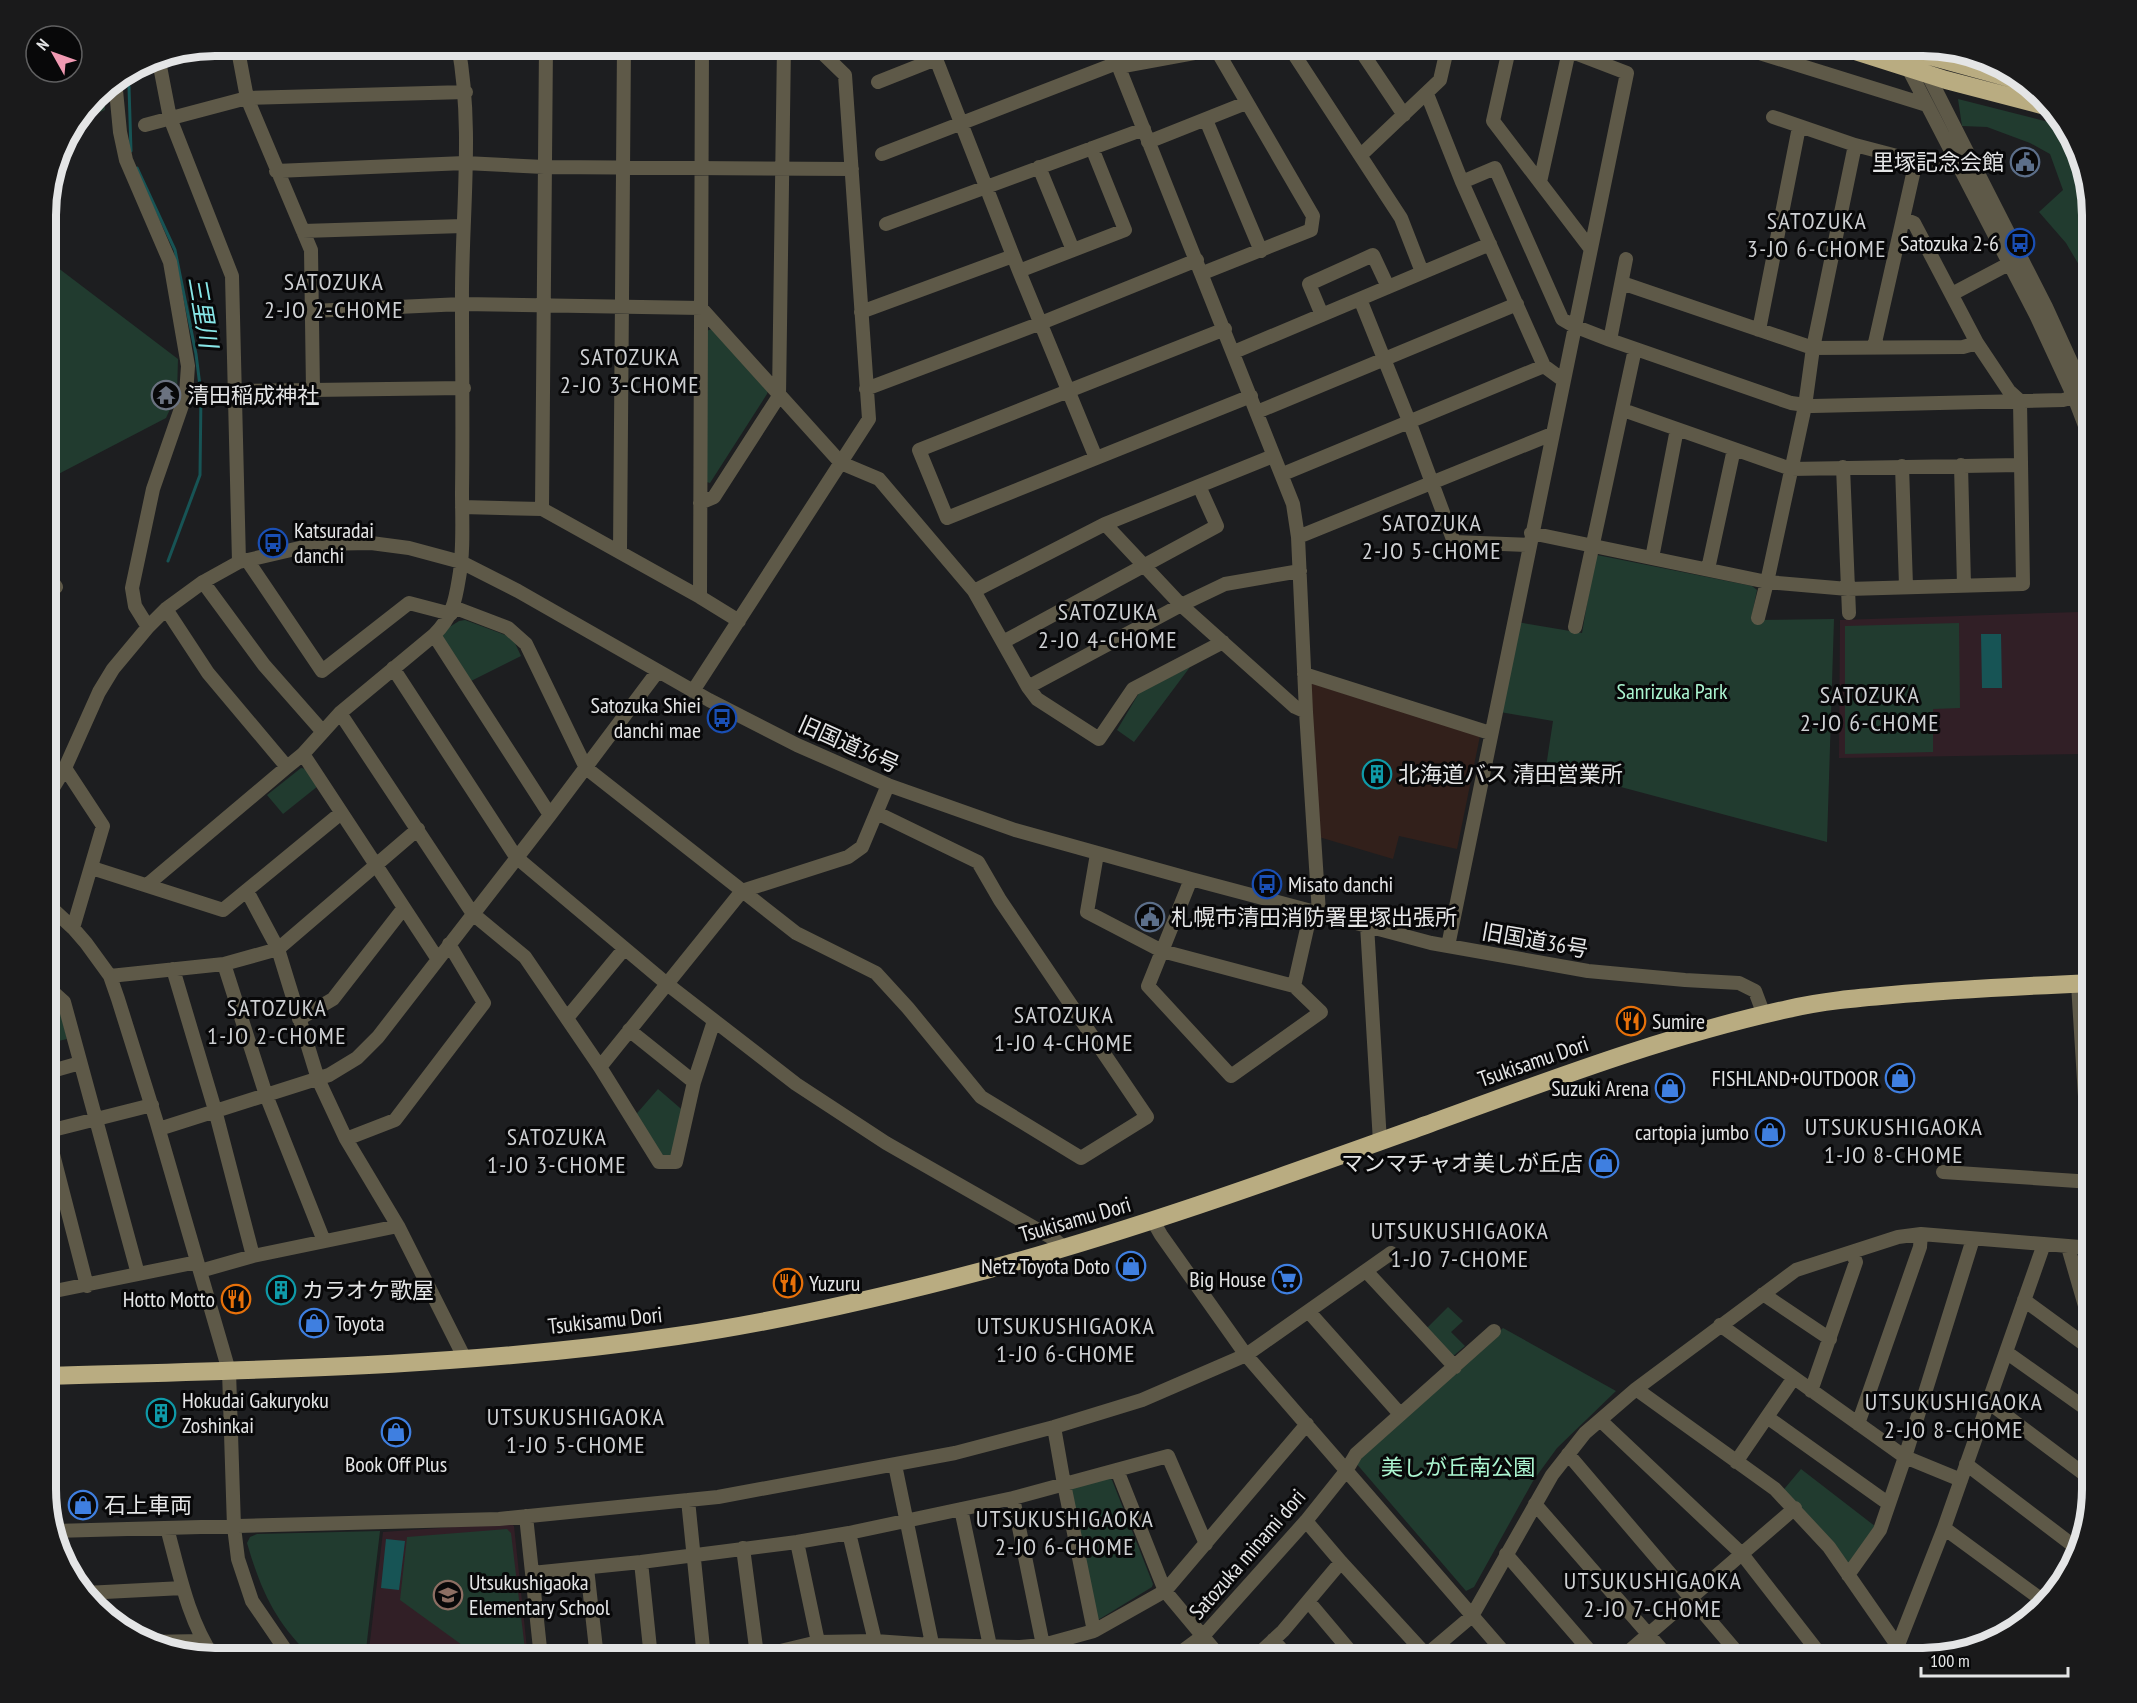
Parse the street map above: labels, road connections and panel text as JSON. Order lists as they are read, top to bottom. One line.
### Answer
{"streets":{"highway":["Tsukisamu Dori"],"street":["旧国道36号","Satozuka minami dori"]},"crossings":[["旧国道36号","Tsukisamu Dori"]],"districts":["SATOZUKA 3-JO 6-CHOME","SATOZUKA 2-JO 2-CHOME","SATOZUKA 2-JO 3-CHOME","SATOZUKA 2-JO 5-CHOME","SATOZUKA 2-JO 4-CHOME","SATOZUKA 2-JO 6-CHOME","SATOZUKA 1-JO 2-CHOME","SATOZUKA 1-JO 4-CHOME","UTSUKUSHIGAOKA 1-JO 8-CHOME","SATOZUKA 1-JO 3-CHOME","UTSUKUSHIGAOKA 1-JO 7-CHOME","UTSUKUSHIGAOKA 1-JO 6-CHOME","UTSUKUSHIGAOKA 2-JO 8-CHOME","UTSUKUSHIGAOKA 1-JO 5-CHOME","UTSUKUSHIGAOKA 2-JO 6-CHOME","UTSUKUSHIGAOKA 2-JO 7-CHOME"],"water":["三里川"],"parks":["Sanrizuka Park","美しが丘南公園"],"places":{"public building":["里塚記念会館","札幌市清田消防署里塚出張所"],"bus stop":["Satozuka 2-6","Katsuradai danchi","Satozuka Shiei danchi mae","Misato danchi"],"temple":["清田稲成神社"],"building":["北海道バス 清田営業所","カラオケ歌屋","Hokudai Gakuryoku Zoshinkai"],"restaurant":["Sumire","Yuzuru","Hotto Motto"],"shop":["FISHLAND+OUTDOOR","Suzuki Arena","cartopia jumbo","マンマチャオ美しが丘店","Netz Toyota Doto","Toyota","Book Off Plus","石上車両"],"supermarket":["Big House"],"school or university":["Utsukushigaoka Elementary School"]},"scale_bar":"100 m","north":"top left"}
